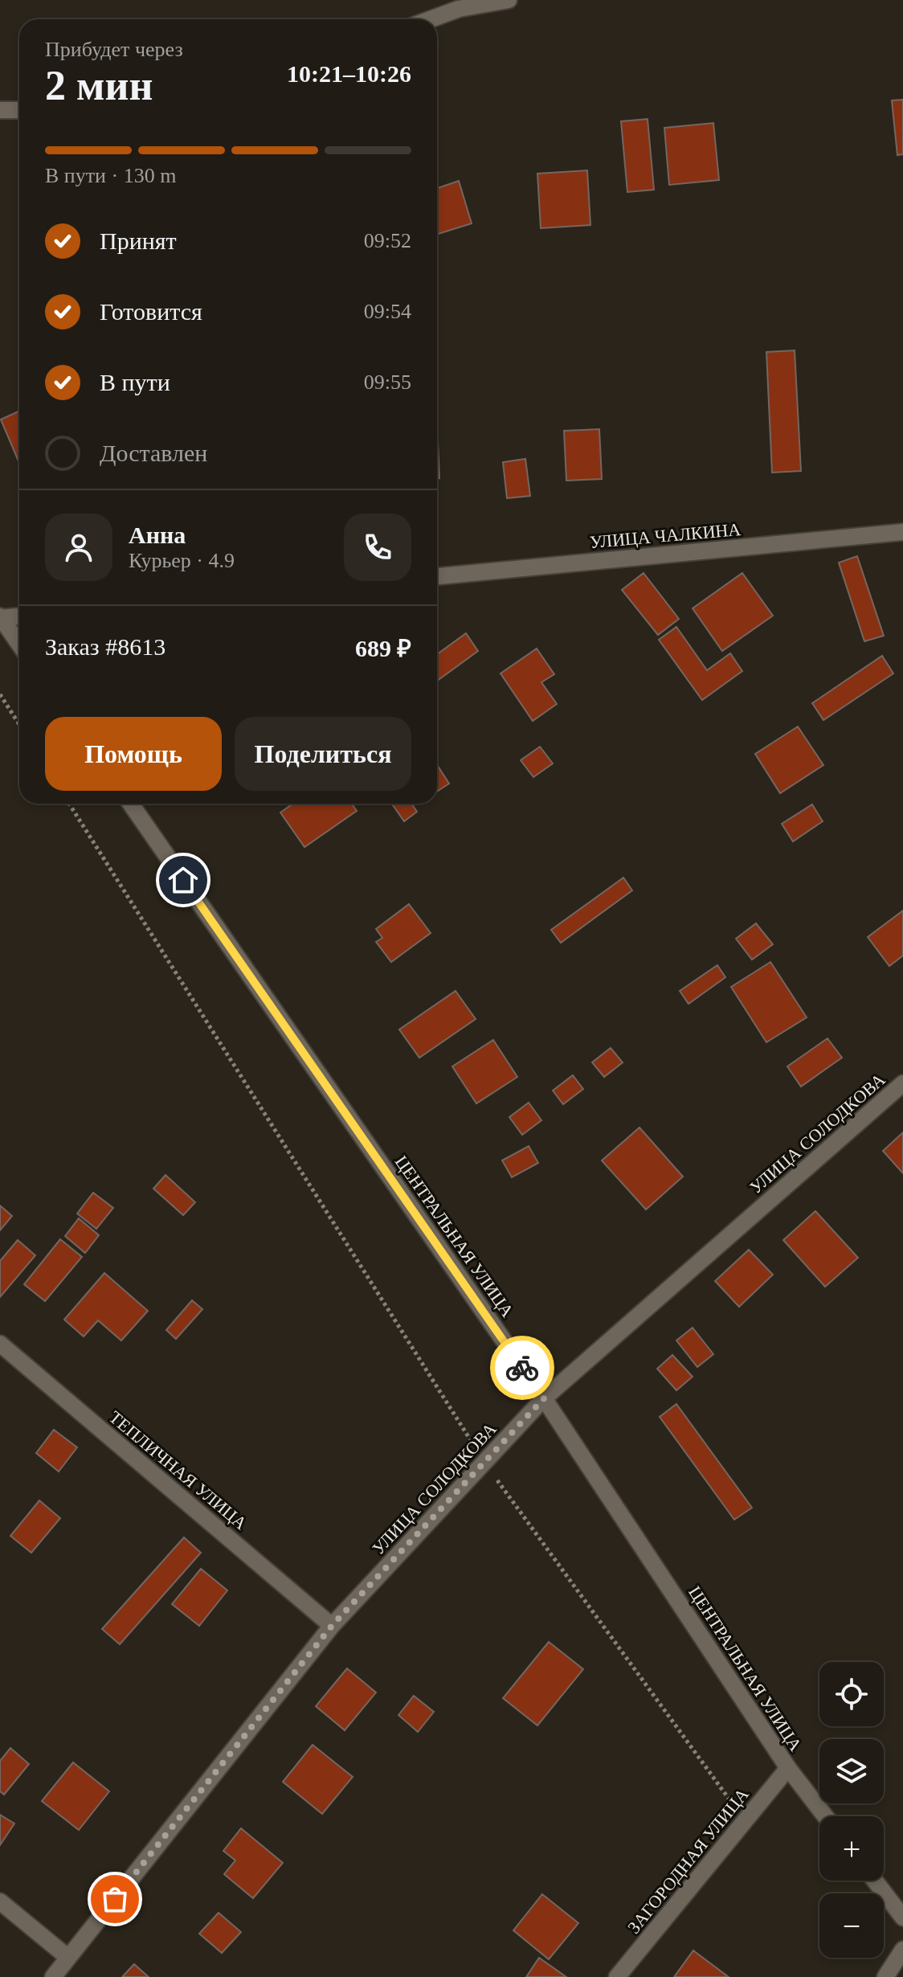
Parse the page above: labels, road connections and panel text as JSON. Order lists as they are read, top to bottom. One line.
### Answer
{"streets":{"street":["УЛИЦА ЧАЛКИНА","УЛИЦА СОЛОДКОВА","ЦЕНТРАЛЬНАЯ УЛИЦА","ТЕПЛИЧНАЯ УЛИЦА","ЗАГОРОДНАЯ УЛИЦА"]},"crossings":[["УЛИЦА СОЛОДКОВА","ЦЕНТРАЛЬНАЯ УЛИЦА"],["УЛИЦА СОЛОДКОВА","ТЕПЛИЧНАЯ УЛИЦА"],["ЦЕНТРАЛЬНАЯ УЛИЦА","ЗАГОРОДНАЯ УЛИЦА"]],"page":{"heading":["2 мин","Прибудет через","10:21–10:26"],"panel":["Анна","Курьер · 4.9","Заказ #8613","689 ₽"],"bar":"В пути · 130 m","list":[["Принят","09:52"],["Готовится","09:54"],["В пути","09:55"],"Доставлен"],"buttons":["Помощь","Поделиться"],"map_buttons":["+","−"]}}
